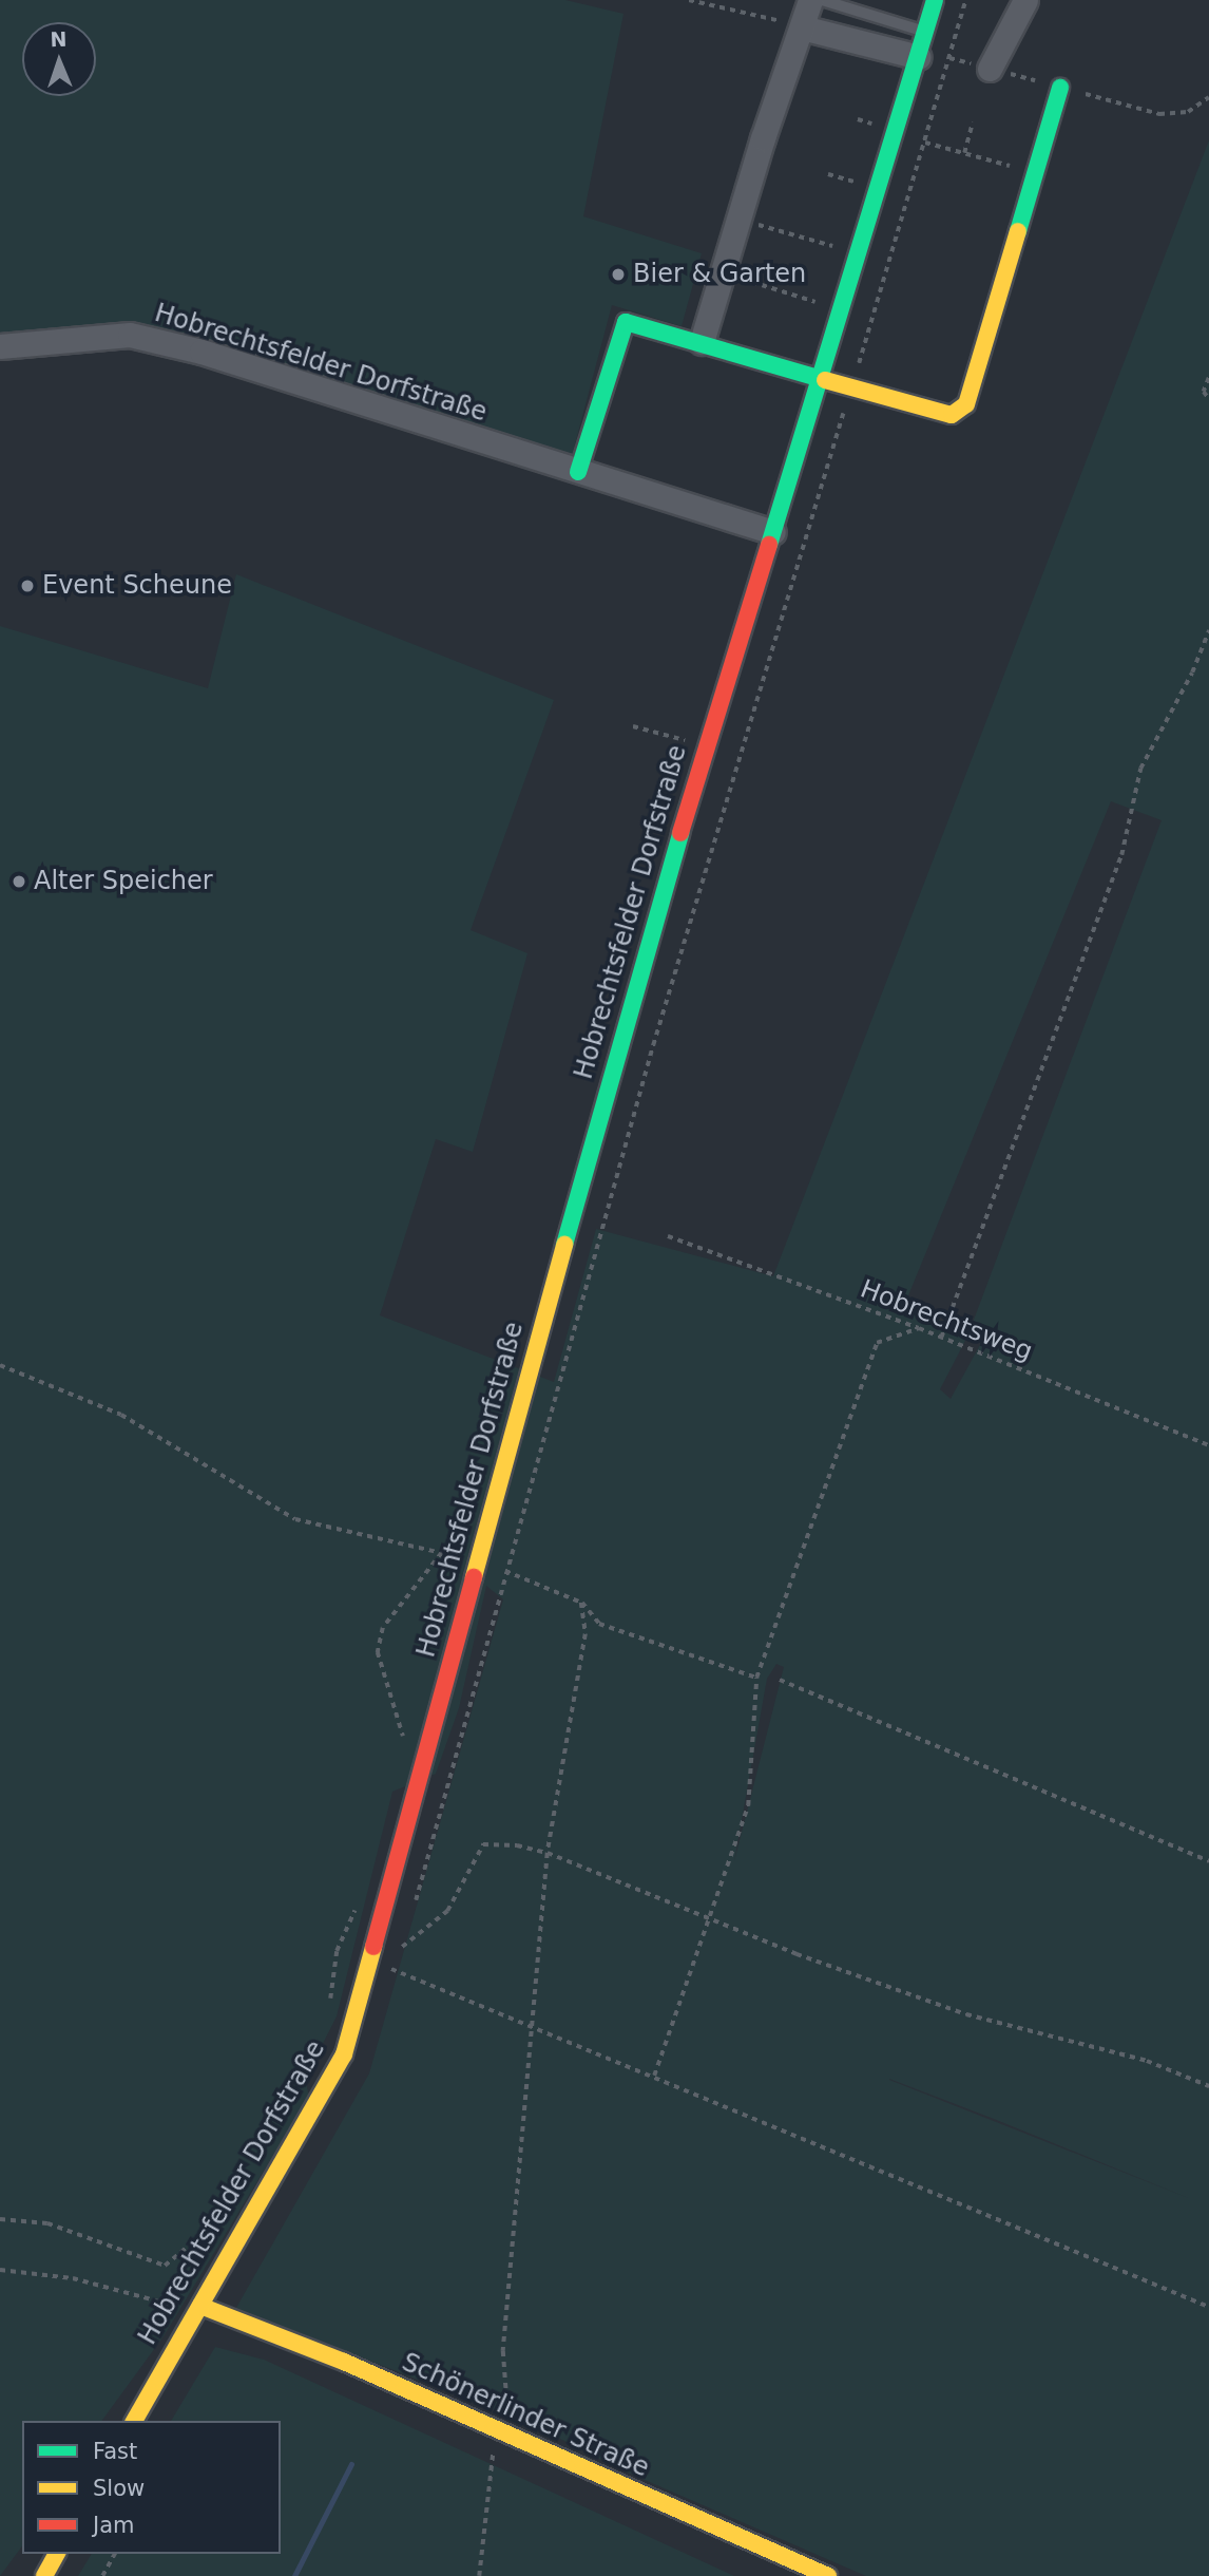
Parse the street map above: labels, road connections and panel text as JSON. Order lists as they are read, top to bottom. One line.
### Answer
{"streets":{"street":["Hobrechtsfelder Dorfstraße","Schönerlinder Straße"],"path":["Hobrechtsweg"]},"crossings":[["Hobrechtsfelder Dorfstraße","Schönerlinder Straße"]],"places":["Bier & Garten","Event Scheune","Alter Speicher"],"legend":["Fast","Slow","Jam"],"north":"top"}
